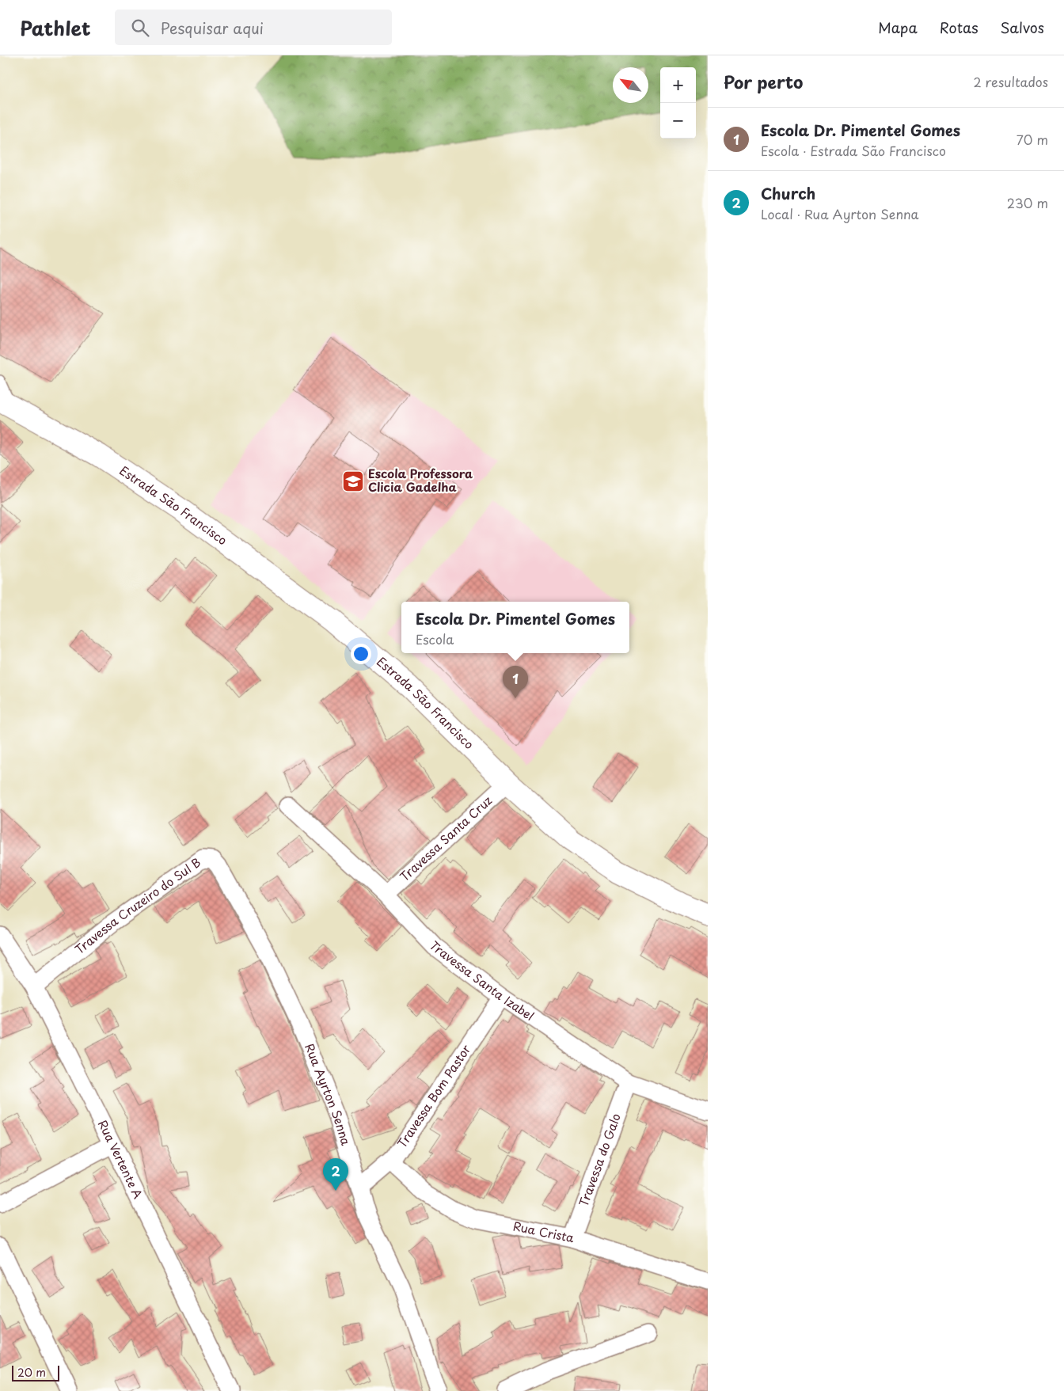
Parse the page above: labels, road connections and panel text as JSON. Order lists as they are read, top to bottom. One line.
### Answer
{"streets":{"street":["Estrada São Francisco","Travessa Santa Cruz","Travessa Cruzeiro do Sul B","Travessa Santa Izabel","Rua Ayrton Senna","Travessa Bom Pastor","Rua Vertente A","Travessa do Galo","Rua Crista"]},"crossings":[["Estrada São Francisco","Travessa Santa Cruz"],["Travessa Santa Cruz","Travessa Santa Izabel"],["Travessa Cruzeiro do Sul B","Rua Ayrton Senna"],["Travessa Cruzeiro do Sul B","Rua Vertente A"],["Travessa Santa Izabel","Travessa Bom Pastor"],["Travessa Santa Izabel","Travessa do Galo"],["Rua Ayrton Senna","Travessa Bom Pastor"],["Travessa Bom Pastor","Rua Crista"],["Travessa do Galo","Rua Crista"]],"places":{"school or university":["Escola Professora Clicia Gadelha"]},"scale_bar":"20 m","north":"top left","page":{"header":"Pathlet","search":"Pesquisar aqui","nav":["Mapa","Rotas","Salvos"],"heading":["Por perto","2 resultados"],"map_buttons":["+","−"],"list":[{"mark":"1","name":"Escola Dr. Pimentel Gomes","note":"Escola · Estrada São Francisco","value":"70 m"},{"mark":"2","name":"Church","note":"Local · Rua Ayrton Senna","value":"230 m"}],"popup":["Escola Dr. Pimentel Gomes","Escola"],"pins":["1","2"],"scale":"20 m"}}
